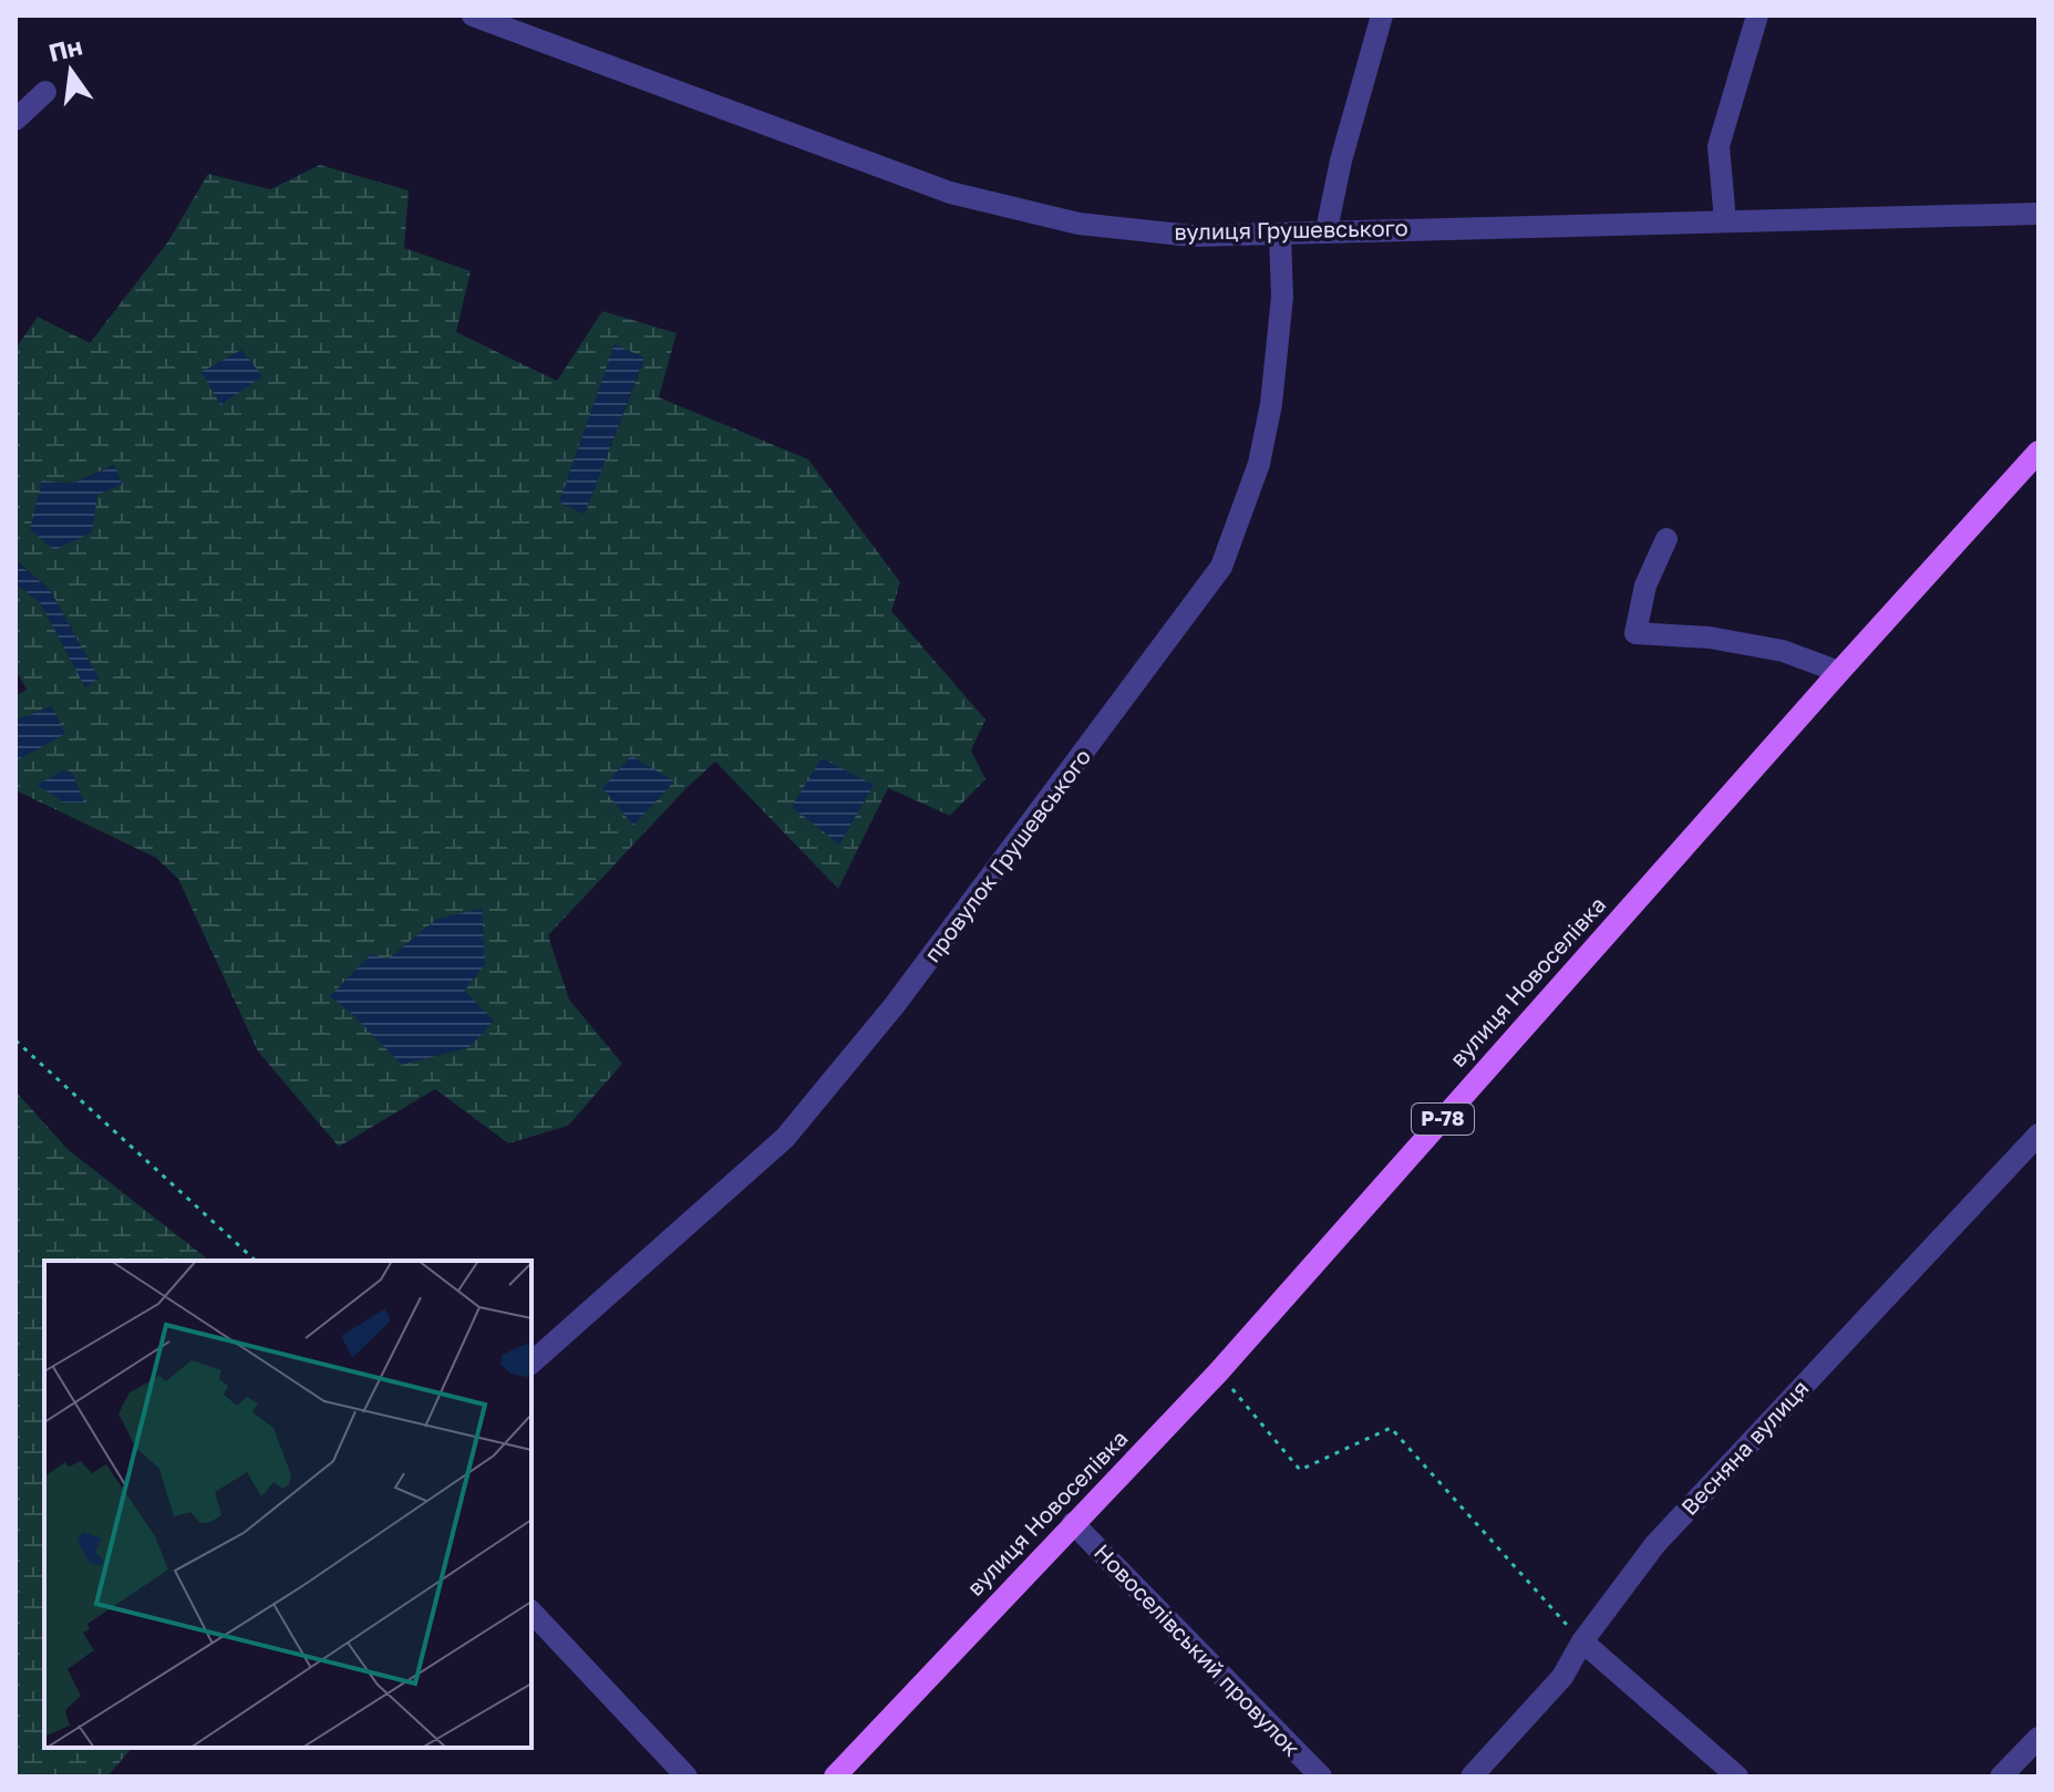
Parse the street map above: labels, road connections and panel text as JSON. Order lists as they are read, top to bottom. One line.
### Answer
{"streets":{"main road":["вулиця Новоселівка","Р-78"],"street":["вулиця Грушевського","провулок Грушевського","Весняна вулиця","Новоселівський провулок"]},"crossings":[["вулиця Грушевського","провулок Грушевського"],["вулиця Новоселівка","Новоселівський провулок"]],"north":"top"}
